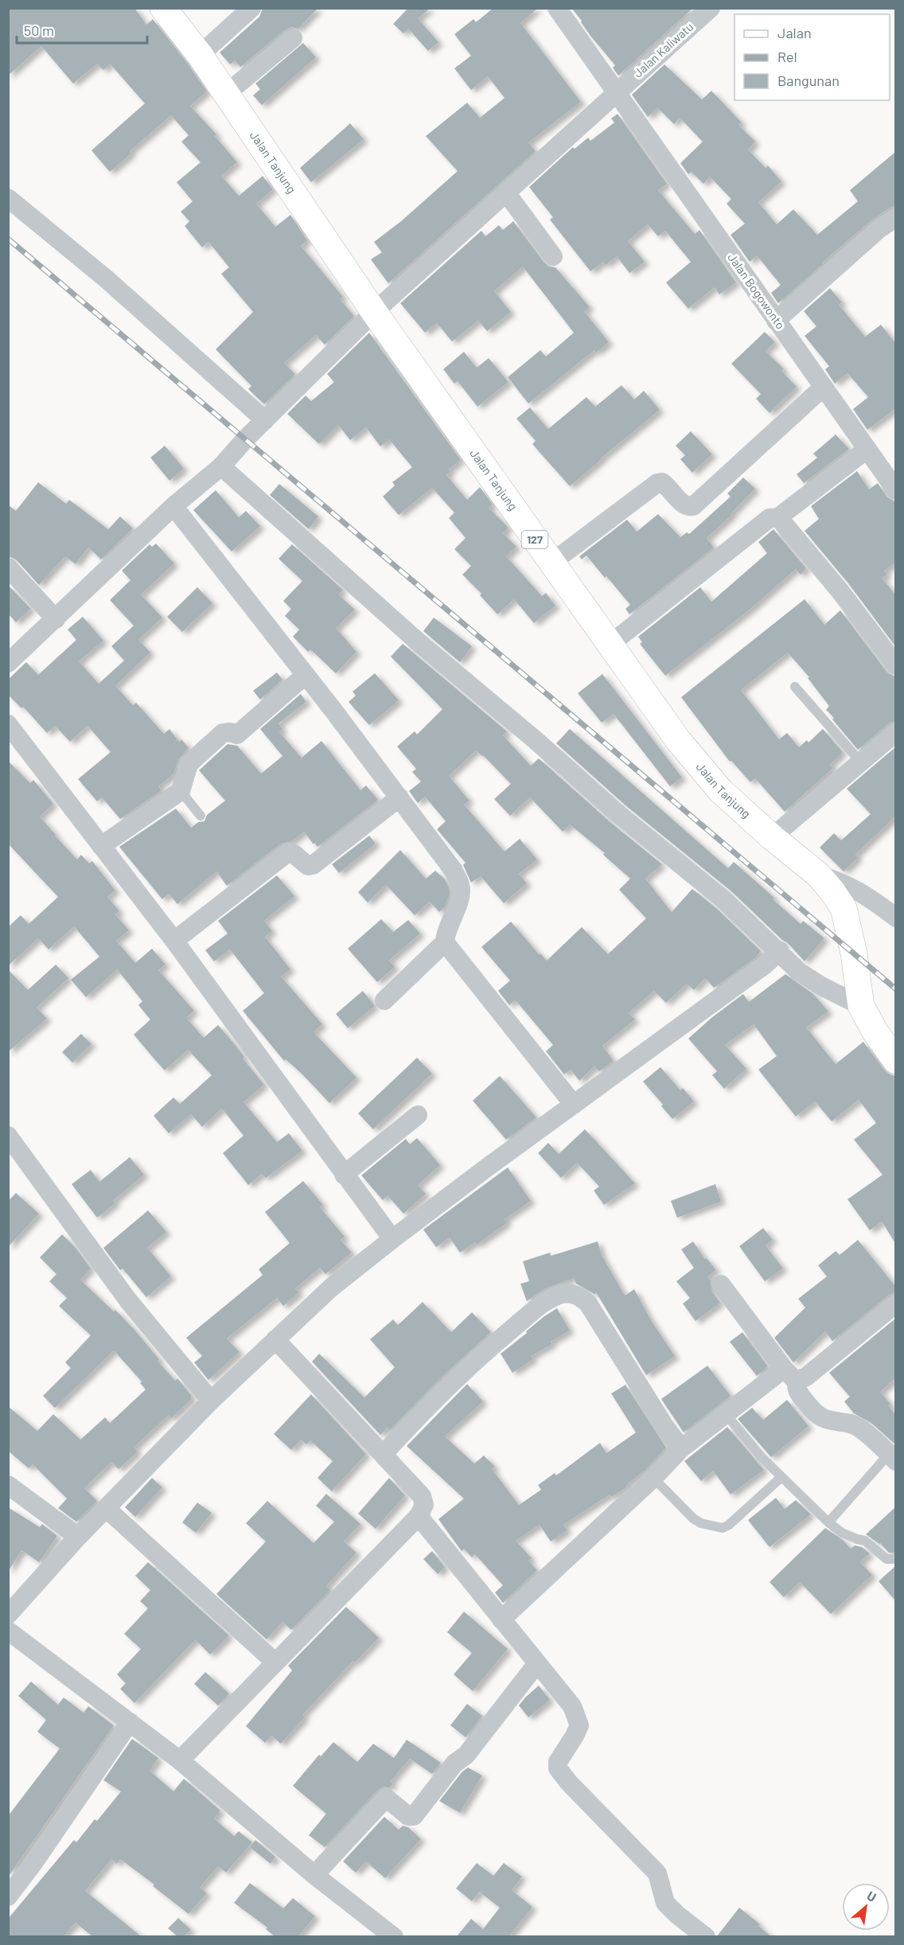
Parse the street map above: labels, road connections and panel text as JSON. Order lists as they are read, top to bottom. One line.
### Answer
{"streets":{"main road":["Jalan Tanjung","127"],"street":["Jalan Kaliwatu","Jalan Bogowonto"]},"crossings":[["Jalan Kaliwatu","Jalan Bogowonto"]],"legend":["Jalan","Rel","Bangunan"],"scale_bar":"50 m","north":"top right"}
